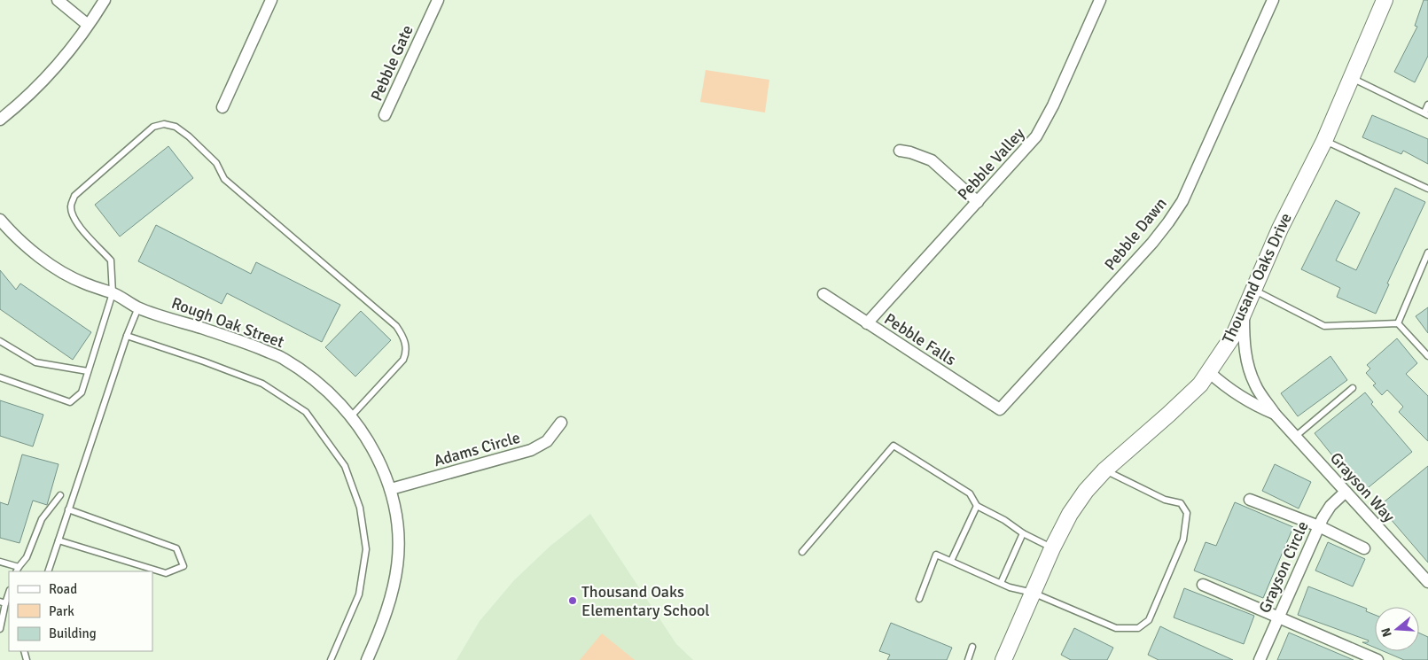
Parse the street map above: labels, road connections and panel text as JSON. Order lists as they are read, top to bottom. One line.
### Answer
{"streets":{"main road":["Thousand Oaks Drive"],"street":["Pebble Gate","Pebble Valley","Pebble Dawn","Rough Oak Street","Pebble Falls","Adams Circle","Grayson Way","Grayson Circle"]},"crossings":[["Pebble Valley","Pebble Falls"],["Pebble Dawn","Pebble Falls"],["Thousand Oaks Drive","Grayson Way"],["Rough Oak Street","Adams Circle"],["Grayson Way","Grayson Circle"]],"places":["Thousand Oaks Elementary School"],"legend":["Road","Park","Building"],"north":"left"}
